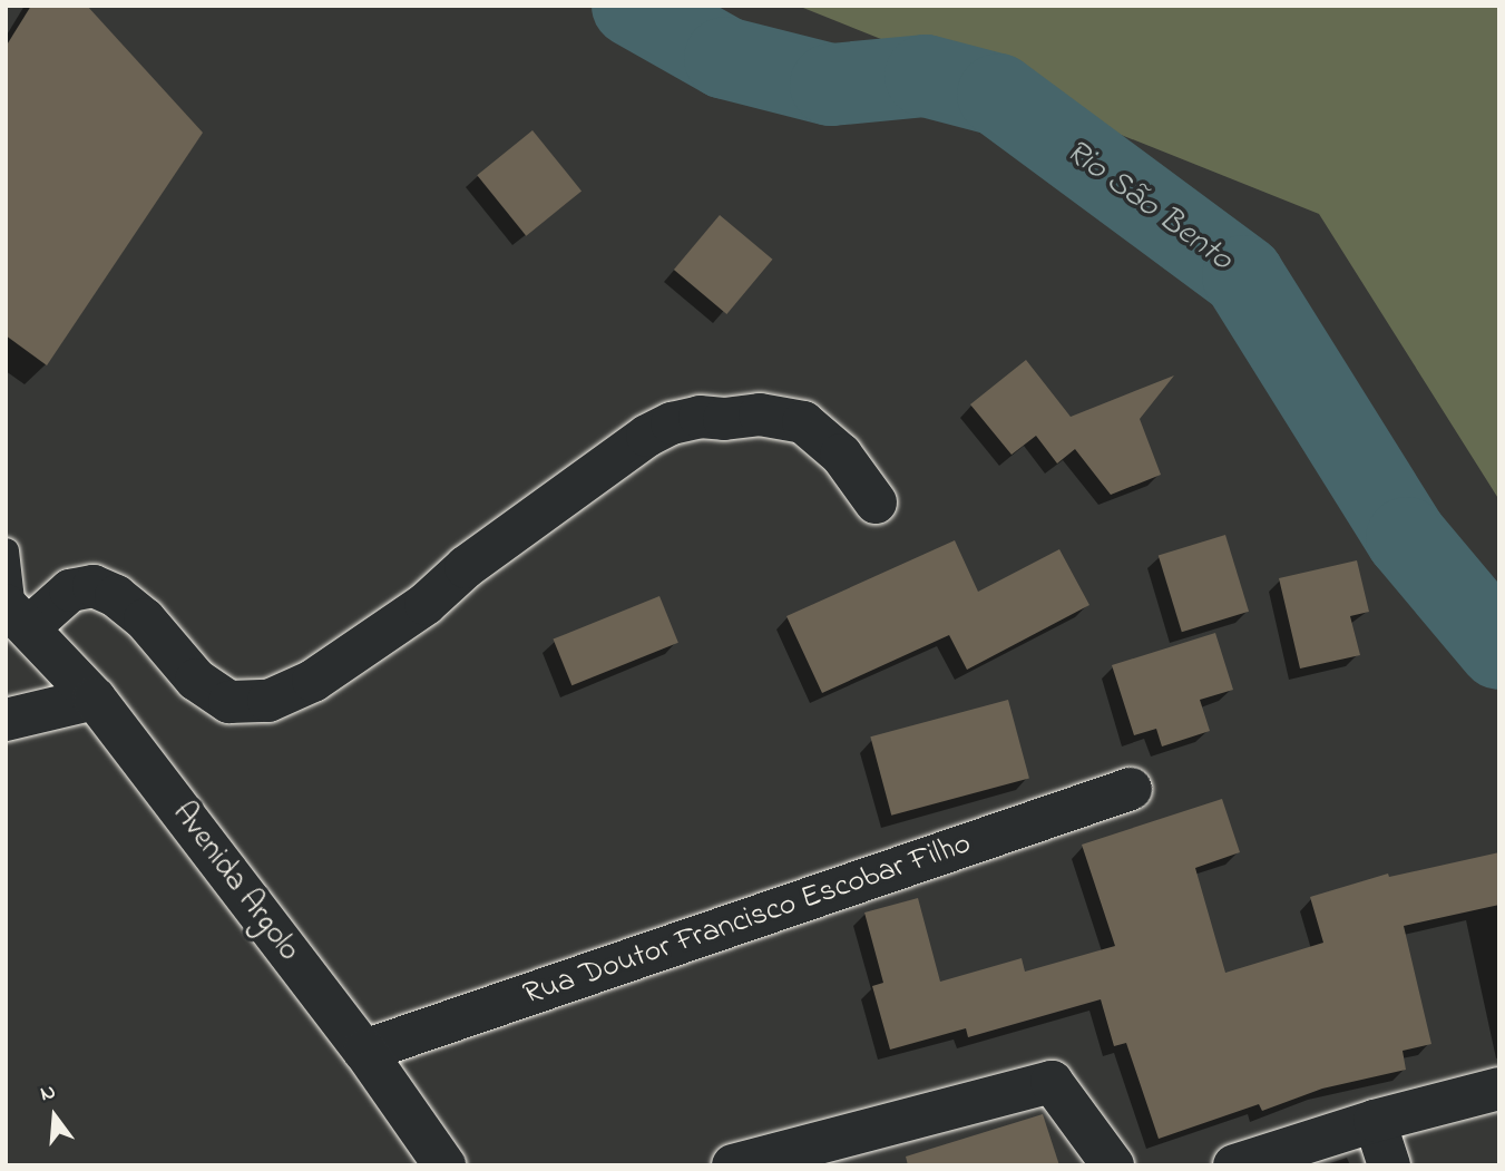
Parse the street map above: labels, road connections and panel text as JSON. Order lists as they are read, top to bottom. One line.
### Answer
{"streets":{"street":["Avenida Argolo","Rua Doutor Francisco Escobar Filho"]},"crossings":[["Avenida Argolo","Rua Doutor Francisco Escobar Filho"]],"water":["Rio São Bento"],"north":"top"}
